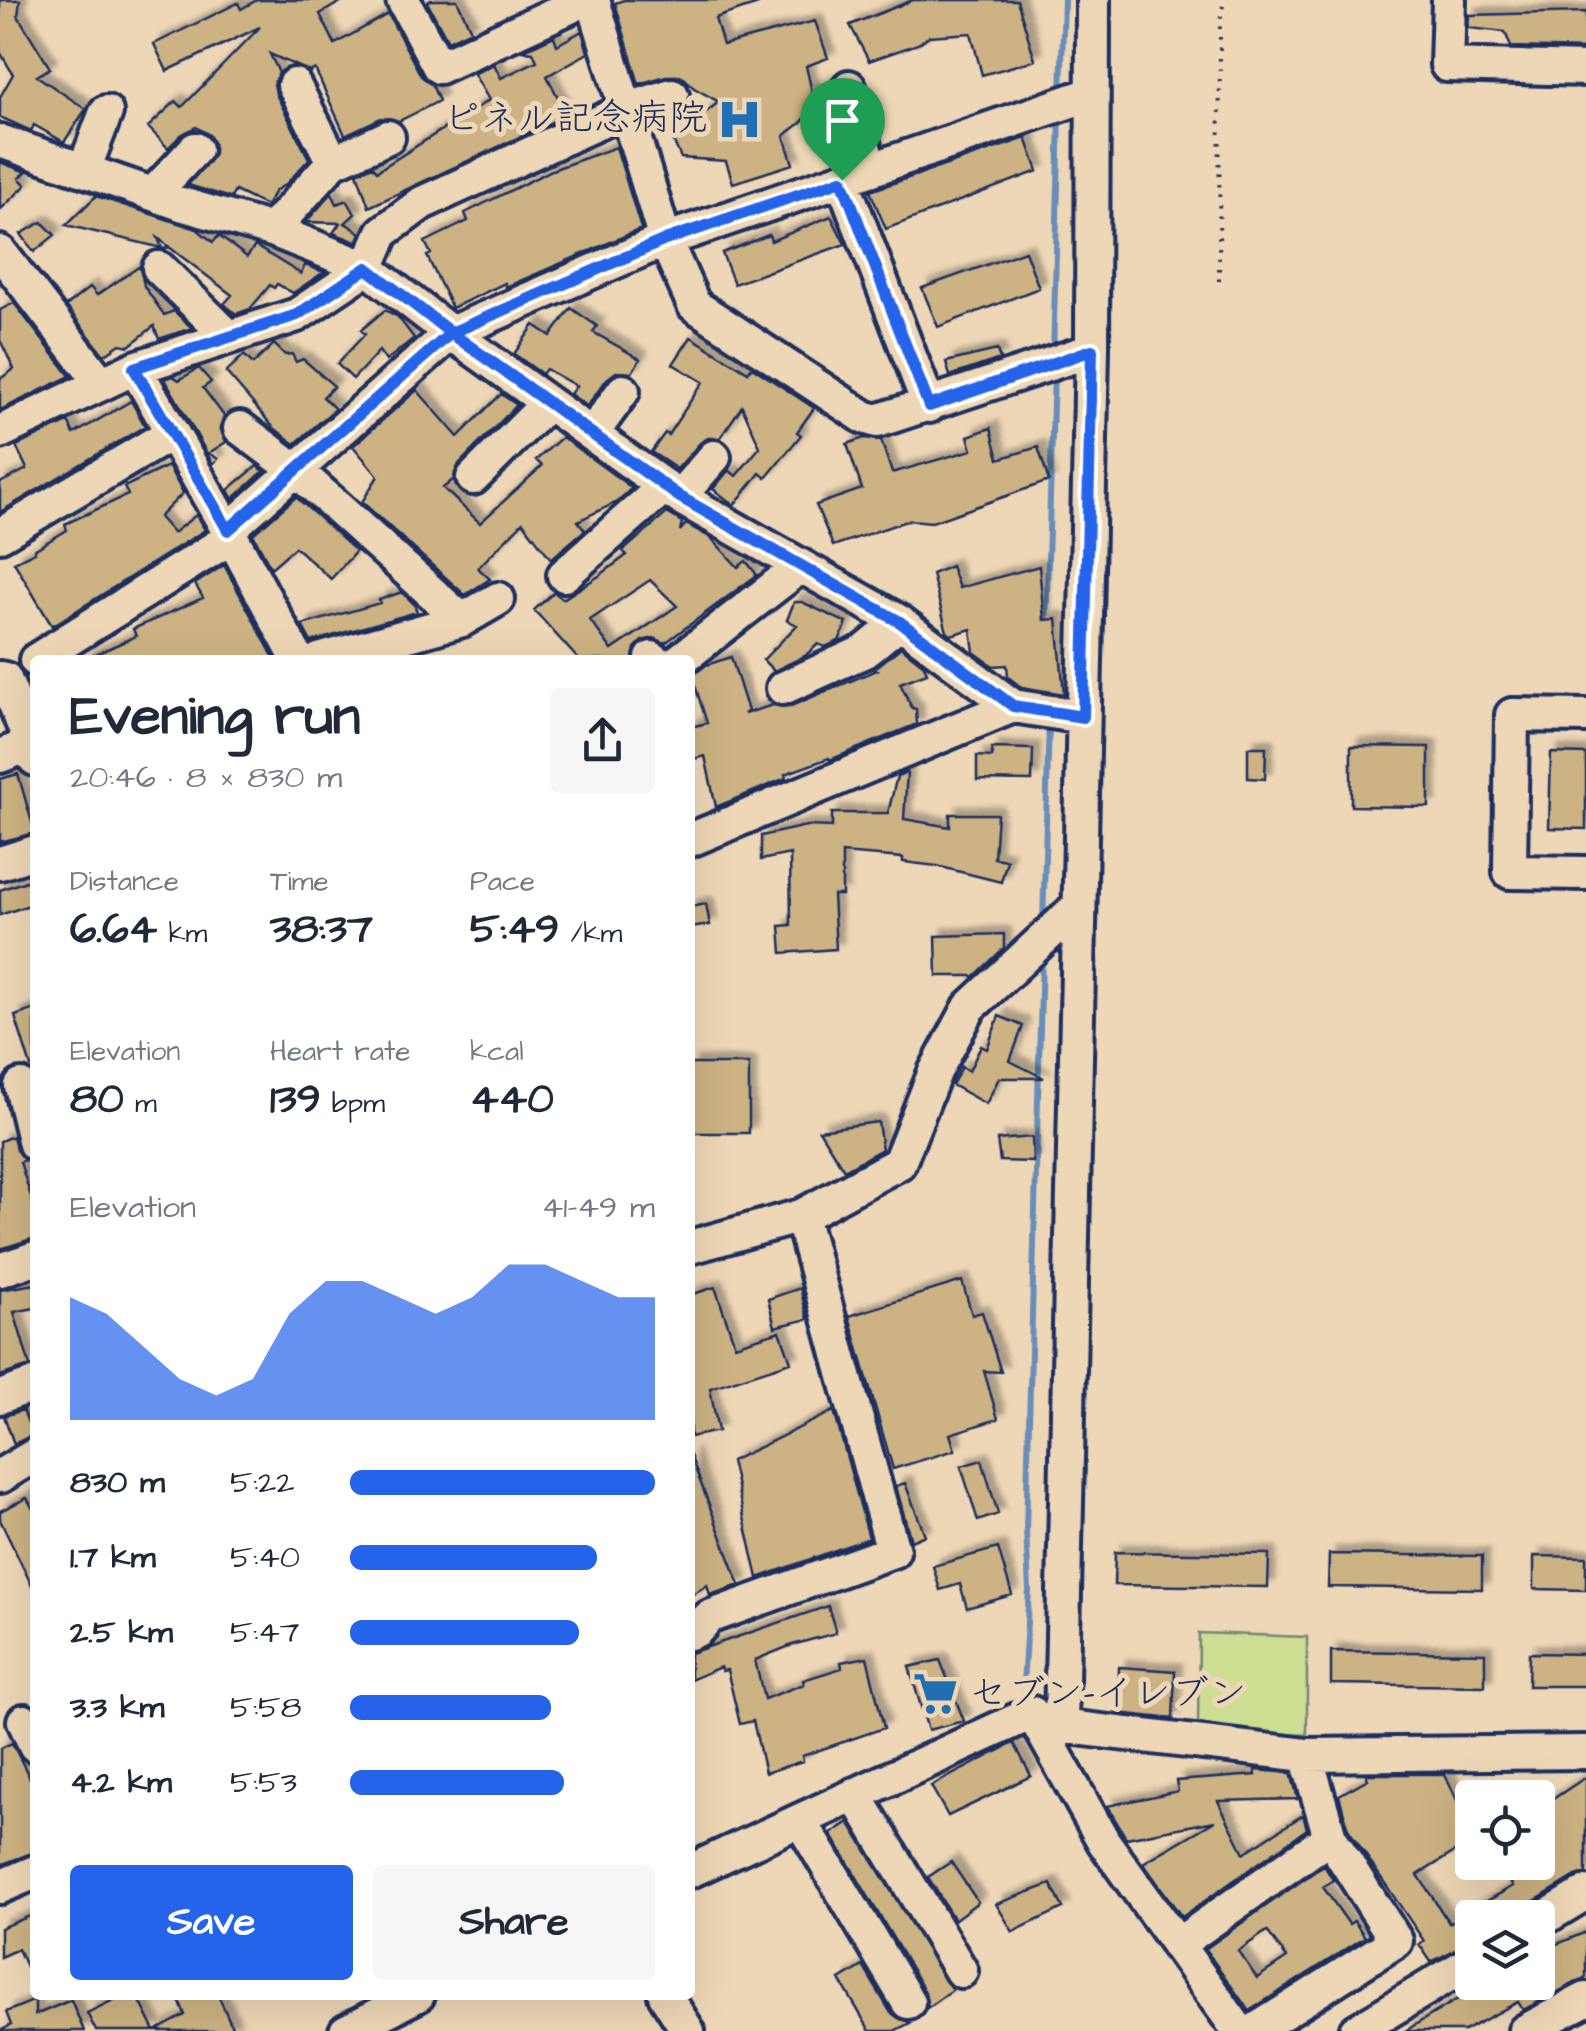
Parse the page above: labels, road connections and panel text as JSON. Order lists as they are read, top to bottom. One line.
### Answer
{"places":{"hospital":["ピネル記念病院"],"supermarket":["セブン-イレブン"]},"page":{"heading":["Evening run","20:46 · 8 × 830 m"],"stats":[["Distance","6.64 km"],["Time","38:37"],["Pace","5:49 /km"],["Elevation","80 m"],["Heart rate","139 bpm"],["kcal","440"]],"chart":["Elevation","41–49 m"],"list":[{"name":"830 m","note":"5:22"},{"name":"1.7 km","note":"5:40"},{"name":"2.5 km","note":"5:47"},{"name":"3.3 km","note":"5:58"},{"name":"4.2 km","note":"5:53"}],"buttons":["Save","Share"]}}
